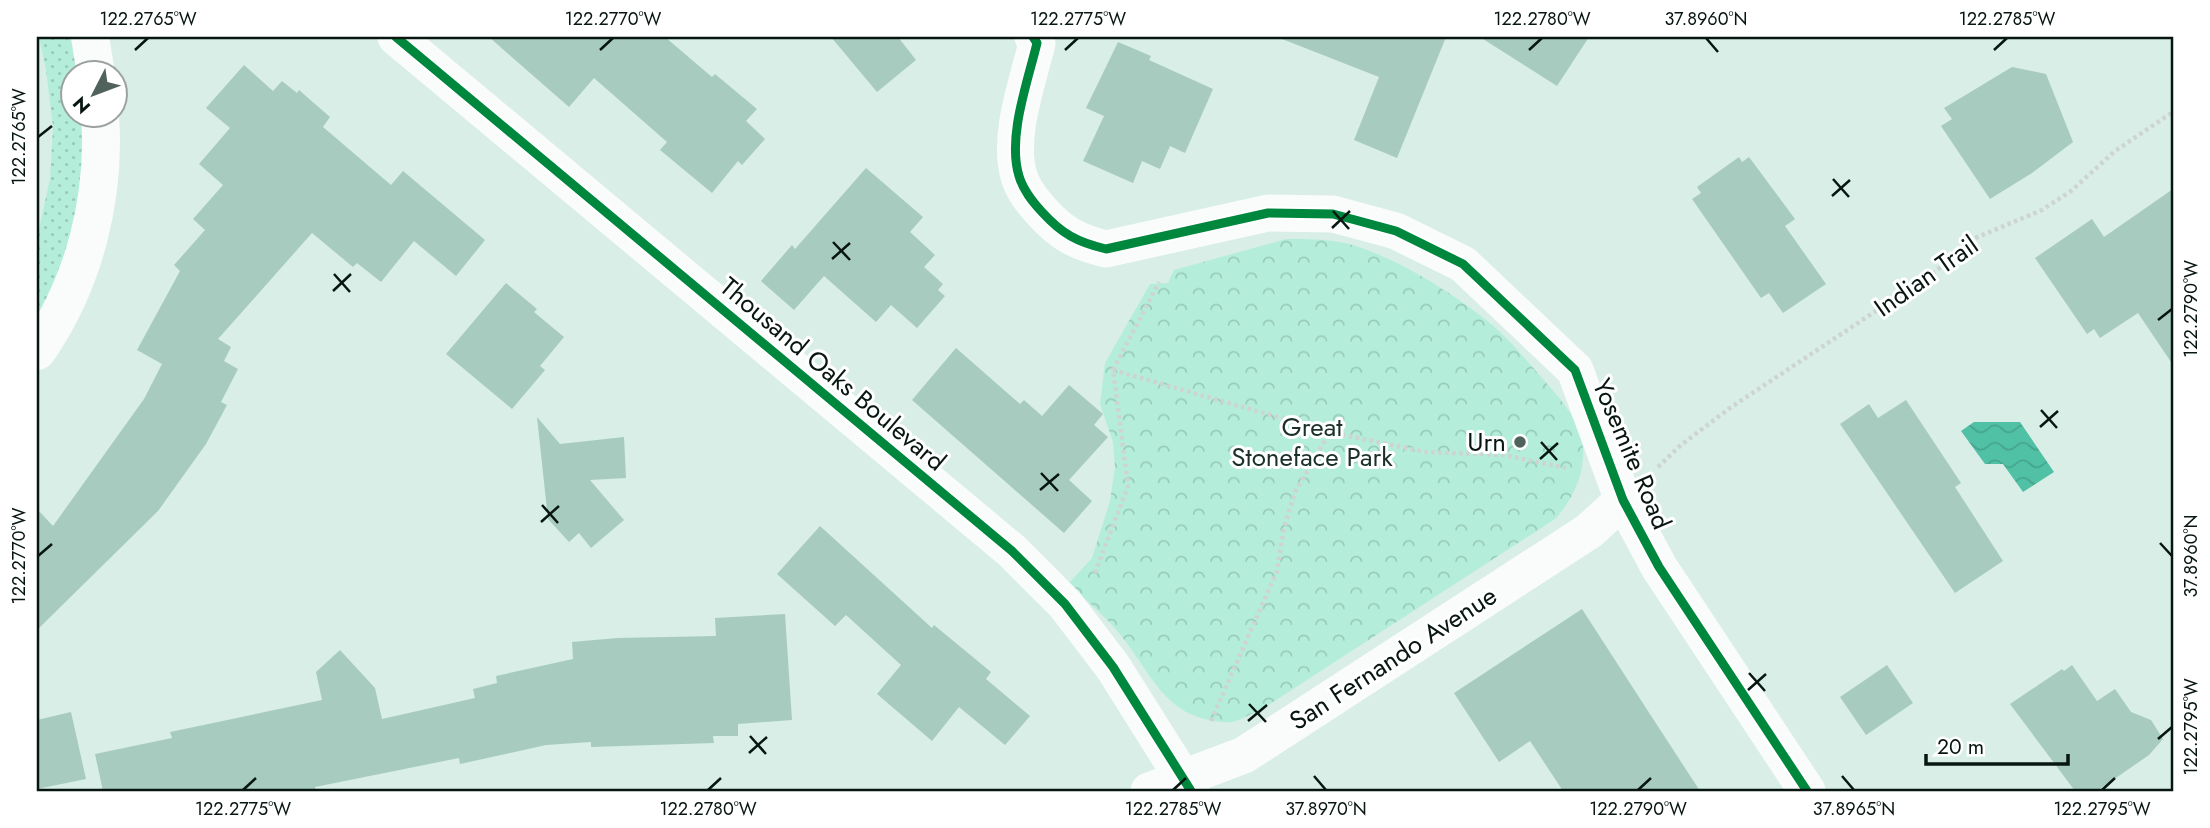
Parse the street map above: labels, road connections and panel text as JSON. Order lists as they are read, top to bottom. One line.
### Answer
{"streets":{"street":["Thousand Oaks Boulevard","Yosemite Road","San Fernando Avenue"],"path":["Indian Trail"]},"crossings":[["Thousand Oaks Boulevard","San Fernando Avenue"],["Yosemite Road","San Fernando Avenue"]],"parks":["Great Stoneface Park"],"places":["Urn"],"scale_bar":"20 m","north":"bottom left","coordinates":["122.2765°W","122.2770°W","122.2775°W","122.2780°W","37.8960°N","122.2785°W","122.2790°W","122.2795°W","37.8970°N","37.8965°N"]}
